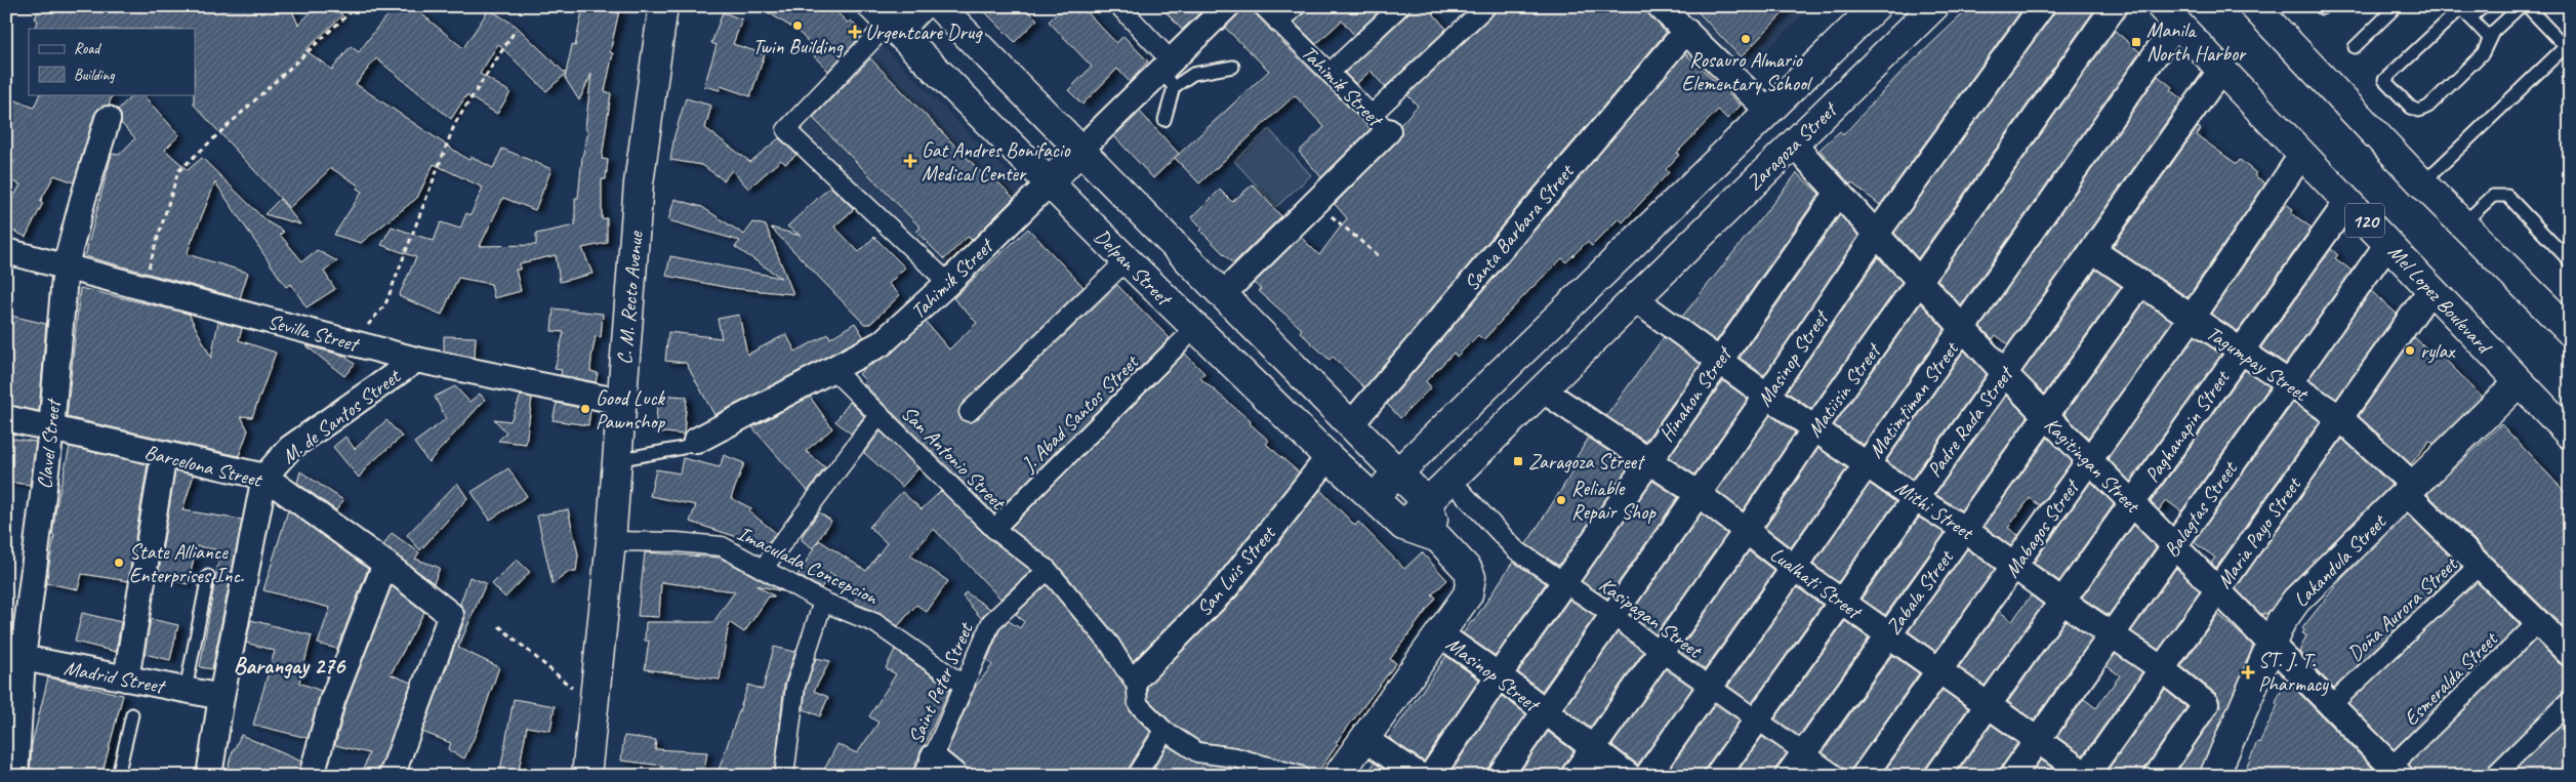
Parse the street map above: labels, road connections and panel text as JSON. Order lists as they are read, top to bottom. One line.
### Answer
{"streets":{"main road":["Tahimik Street","Zaragoza Street","120","Delpan Street","C. M. Recto Avenue","Mel Lopez Boulevard","Lakandula Street"],"street":["Santa Barbara Street","Sevilla Street","Masinop Street","Tagumpay Street","Matiisin Street","Hinahon Street","Matimtiman Street","J. Abad Santos Street","M. de Santos Street","Padre Rada Street","Paghanapin Street","Clavel Street","San Antonio Street","Kagitingan Street","Barcelona Street","Mithi Street","Balagtas Street","Mabagos Street","Maria Payo Street","Imaculada Concepcion","San Luis Street","Lualhati Street","Zabala Street","Doña Aurora Street","Kasipagan Street","Madrid Street","Esmeralda Street","Saint Peter Street"]},"crossings":[["Tahimik Street","Delpan Street"],["Tahimik Street","C. M. Recto Avenue"],["Tahimik Street","San Antonio Street"],["Zaragoza Street","Delpan Street"],["Zaragoza Street","Kagitingan Street"],["Zaragoza Street","Mithi Street"],["Zaragoza Street","Lualhati Street"],["Zaragoza Street","Kasipagan Street"],["Delpan Street","J. Abad Santos Street"],["Delpan Street","San Luis Street"],["C. M. Recto Avenue","Sevilla Street"],["C. M. Recto Avenue","Imaculada Concepcion"],["Mel Lopez Boulevard","Matimtiman Street"],["Mel Lopez Boulevard","Padre Rada Street"],["Mel Lopez Boulevard","Paghanapin Street"],["Mel Lopez Boulevard","Balagtas Street"],["Mel Lopez Boulevard","Mabagos Street"],["Mel Lopez Boulevard","Maria Payo Street"],["Mel Lopez Boulevard","Lakandula Street"],["Sevilla Street","M. de Santos Street"],["Sevilla Street","Clavel Street"],["Masinop Street","Matiisin Street"],["Masinop Street","Hinahon Street"],["Masinop Street","Kagitingan Street"],["Masinop Street","Mithi Street"],["Masinop Street","Lualhati Street"],["Masinop Street","Kasipagan Street"],["Tagumpay Street","Padre Rada Street"],["Tagumpay Street","Paghanapin Street"],["Tagumpay Street","Balagtas Street"],["Tagumpay Street","Mabagos Street"],["Tagumpay Street","Maria Payo Street"],["Tagumpay Street","Lakandula Street"],["Tagumpay Street","Zabala Street"],["Tagumpay Street","Doña Aurora Street"],["Tagumpay Street","Esmeralda Street"],["Matiisin Street","Kagitingan Street"],["Matiisin Street","Mithi Street"],["Matiisin Street","Lualhati Street"],["Matiisin Street","Kasipagan Street"],["Hinahon Street","Kagitingan Street"],["Hinahon Street","Mithi Street"],["Hinahon Street","Lualhati Street"],["Hinahon Street","Kasipagan Street"],["Matimtiman Street","Kagitingan Street"],["Matimtiman Street","Mithi Street"],["Matimtiman Street","Lualhati Street"],["Matimtiman Street","Kasipagan Street"],["J. Abad Santos Street","San Antonio Street"],["M. de Santos Street","Barcelona Street"],["M. de Santos Street","Madrid Street"],["Padre Rada Street","Kagitingan Street"],["Padre Rada Street","Mithi Street"],["Padre Rada Street","Lualhati Street"],["Padre Rada Street","Kasipagan Street"],["Paghanapin Street","Kagitingan Street"],["Paghanapin Street","Mithi Street"],["Paghanapin Street","Lualhati Street"],["Clavel Street","Barcelona Street"],["Clavel Street","Madrid Street"],["San Antonio Street","San Luis Street"],["San Antonio Street","Saint Peter Street"],["Kagitingan Street","Balagtas Street"],["Kagitingan Street","Mabagos Street"],["Kagitingan Street","Maria Payo Street"],["Kagitingan Street","Lakandula Street"],["Kagitingan Street","Zabala Street"],["Kagitingan Street","Doña Aurora Street"],["Kagitingan Street","Esmeralda Street"],["Mithi Street","Balagtas Street"],["Mithi Street","Mabagos Street"],["Mithi Street","Maria Payo Street"],["Mithi Street","Zabala Street"],["Balagtas Street","Lualhati Street"],["Mabagos Street","Lualhati Street"],["Maria Payo Street","Lualhati Street"],["Imaculada Concepcion","Saint Peter Street"],["Lualhati Street","Zabala Street"],["Zabala Street","Kasipagan Street"]],"districts":["Barangay 276"],"places":{"other":["Twin Building","Rosauro Almario Elementary School","rylax","Good Luck Pawnshop","Reliable Repair Shop","State Alliance Enterprises Inc."],"health":["Urgentcare Drug","Gat Andres Bonifacio Medical Center","ST. J. T. Pharmacy"],"transit":["Manila North Harbor","Zaragoza Street"]},"legend":["Road","Building"]}
